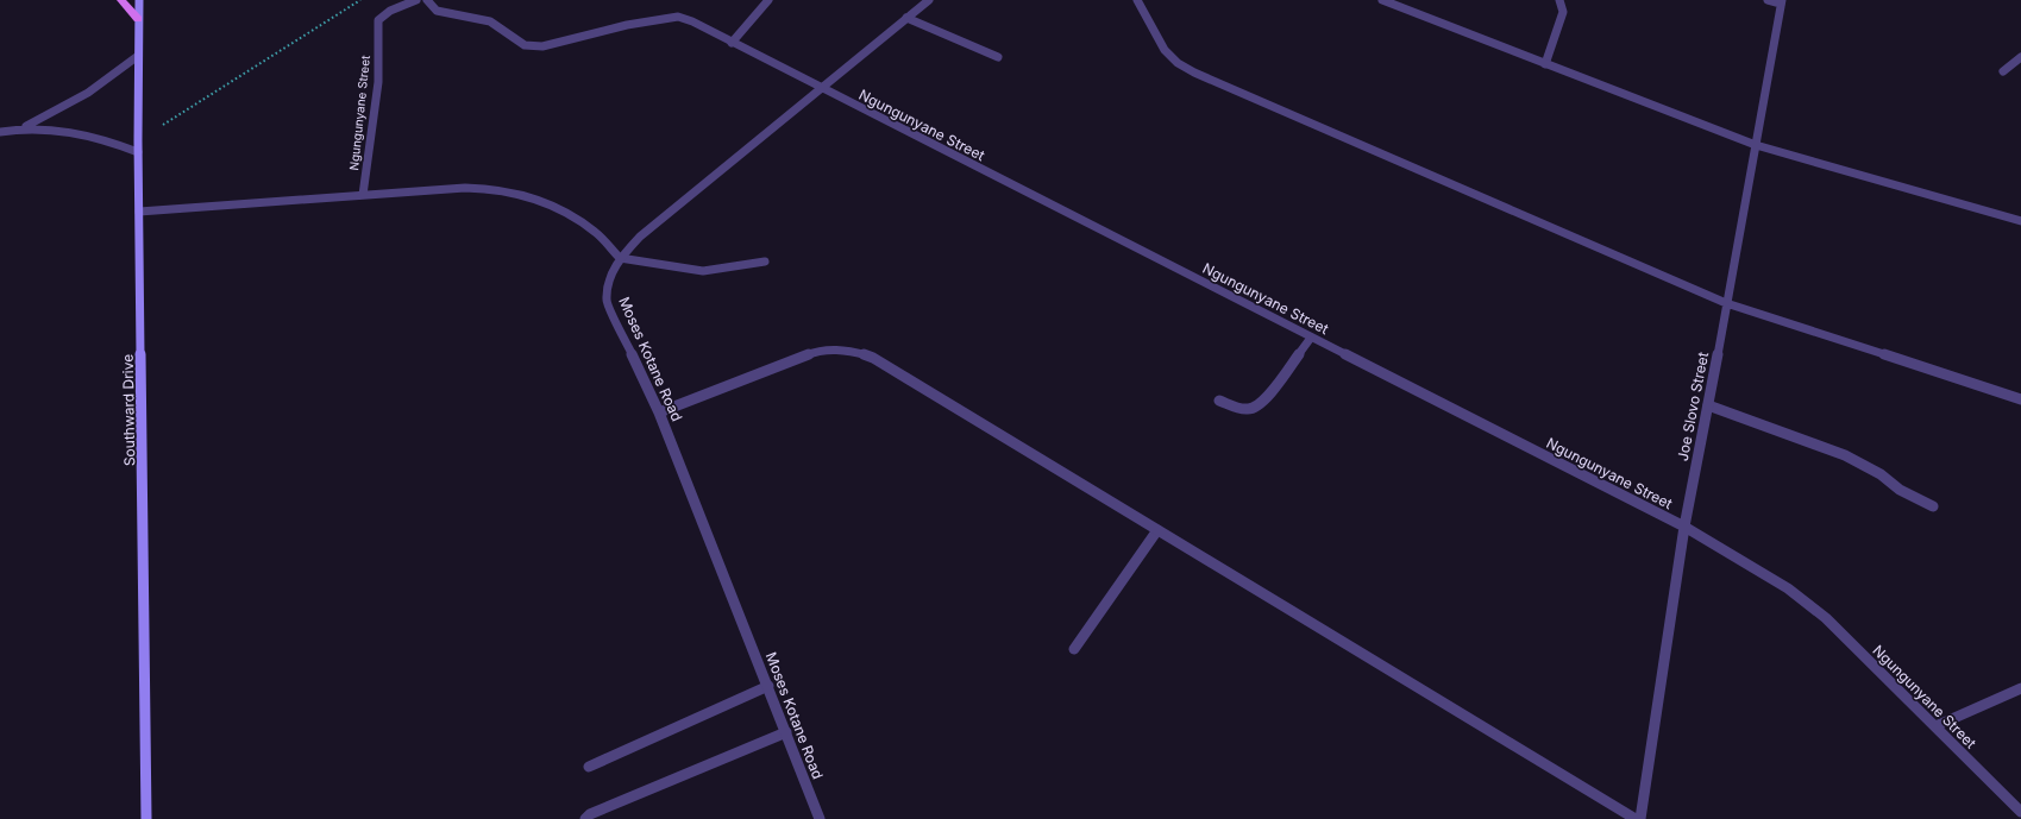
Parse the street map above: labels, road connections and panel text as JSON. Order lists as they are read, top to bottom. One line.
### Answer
{"streets":{"main road":["Southward Drive"],"street":["Ngungunyane Street","Moses Kotane Road","Joe Slovo Street"]},"crossings":[["Ngungunyane Street","Moses Kotane Road"],["Ngungunyane Street","Joe Slovo Street"]]}
